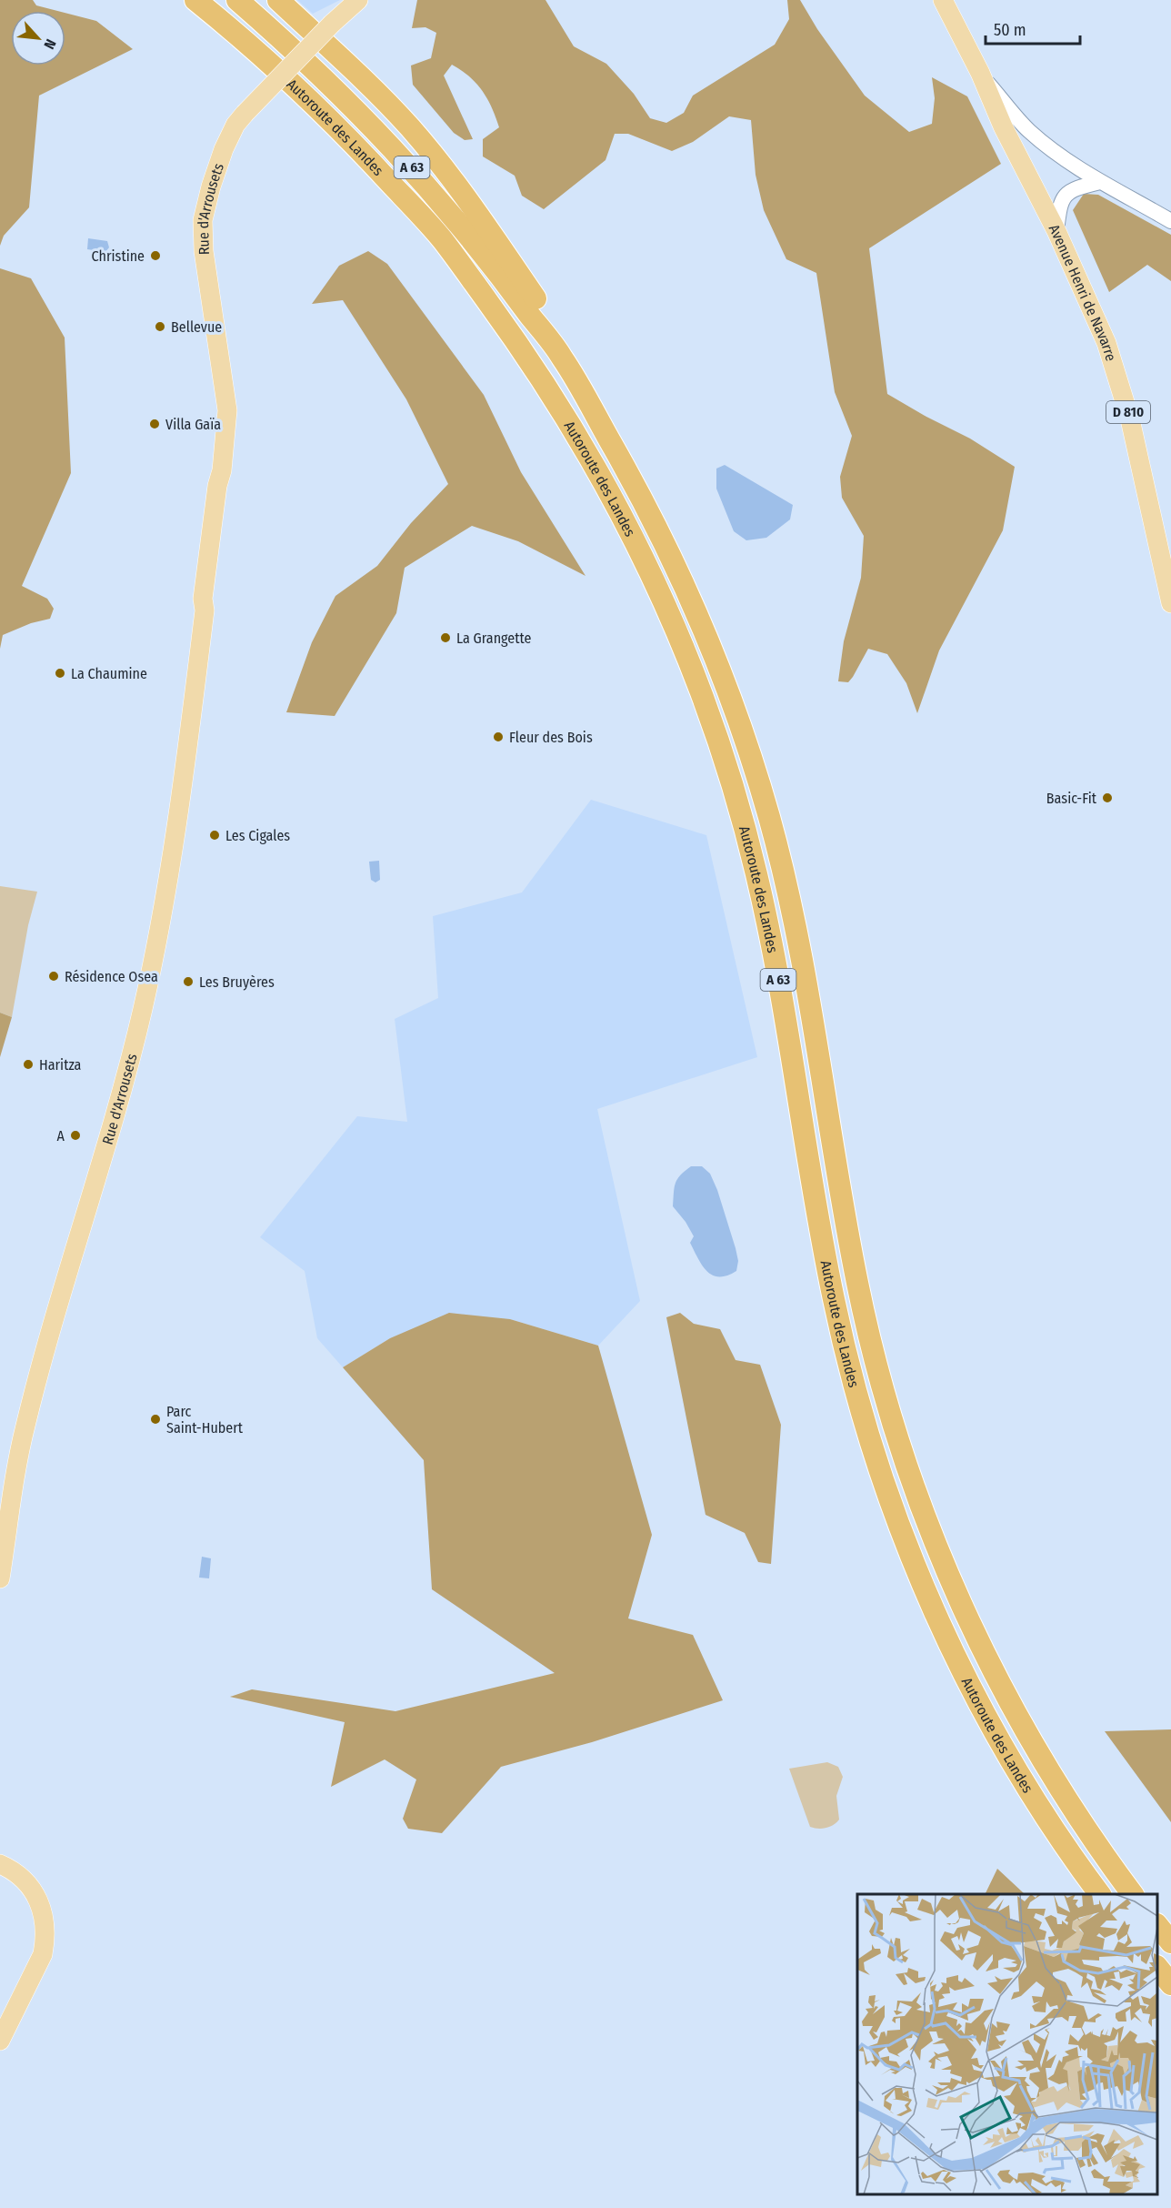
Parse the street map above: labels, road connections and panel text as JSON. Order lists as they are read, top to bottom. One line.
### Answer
{"streets":{"highway":["Autoroute des Landes","A 63"],"main road":["Rue d'Arrousets","Avenue Henri de Navarre","D 810"]},"places":["Christine","Bellevue","Villa Gaïa","La Grangette","La Chaumine","Fleur des Bois","Basic-Fit","Les Cigales","Résidence Osea","Les Bruyères","Haritza","A","Parc Saint-Hubert"],"scale_bar":"50 m","north":"bottom right"}
